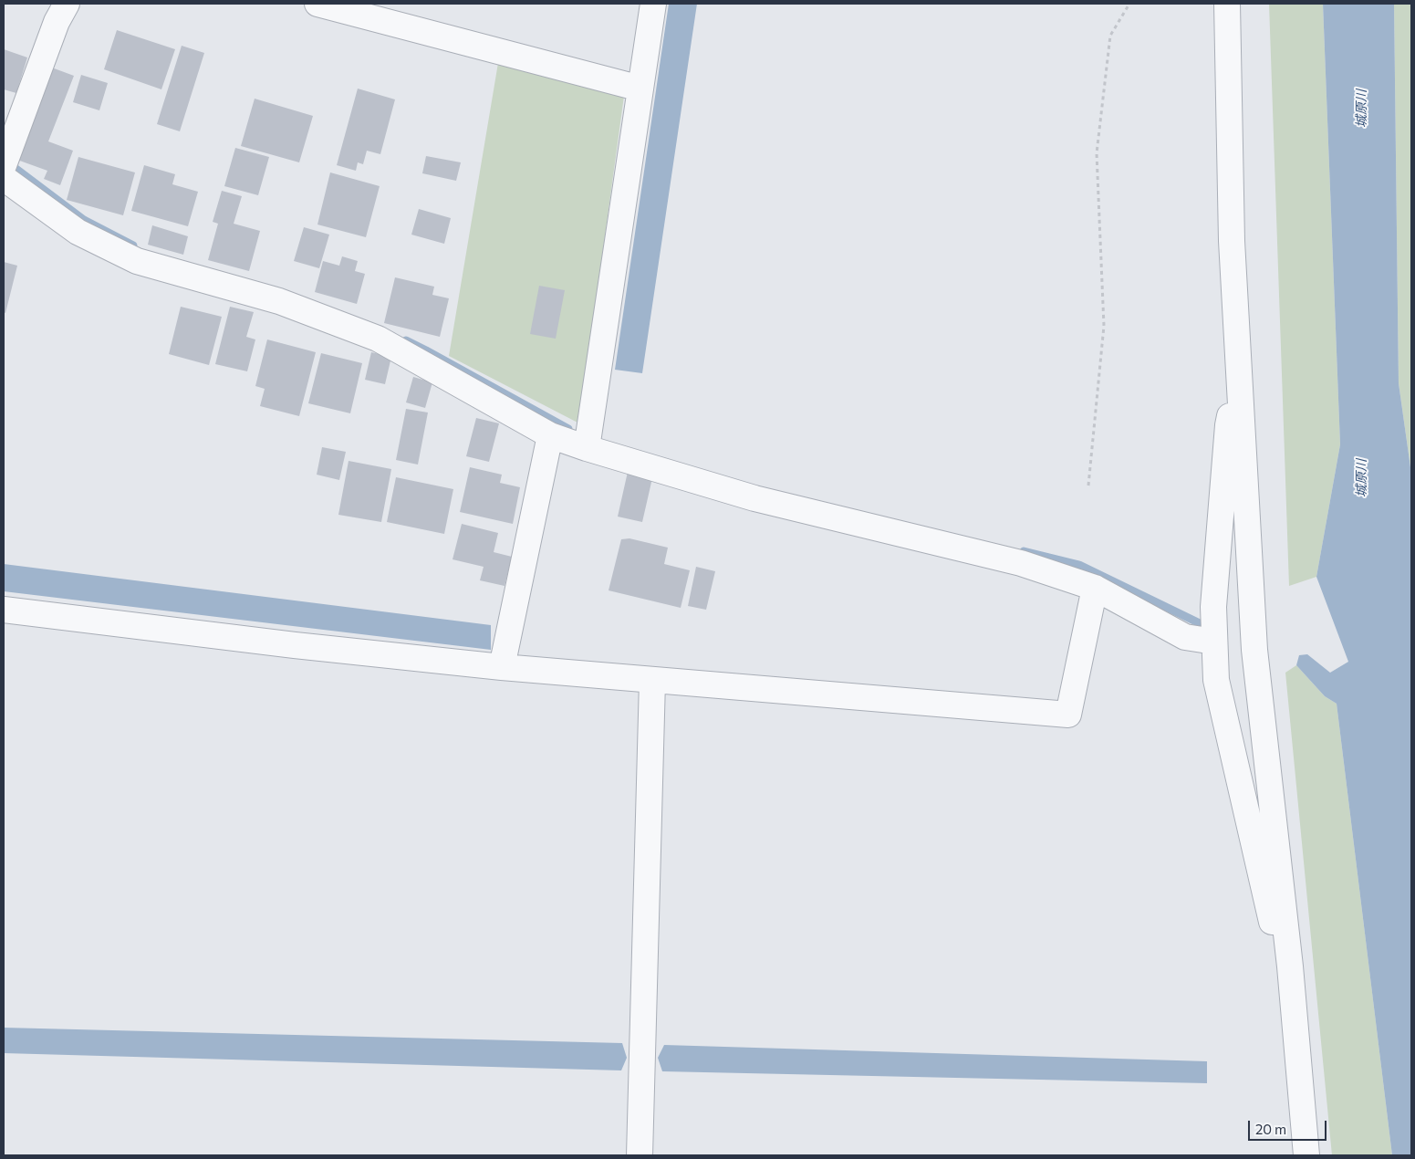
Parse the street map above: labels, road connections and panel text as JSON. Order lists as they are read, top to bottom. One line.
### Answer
{"water":["城原川"],"scale_bar":"20 m"}
